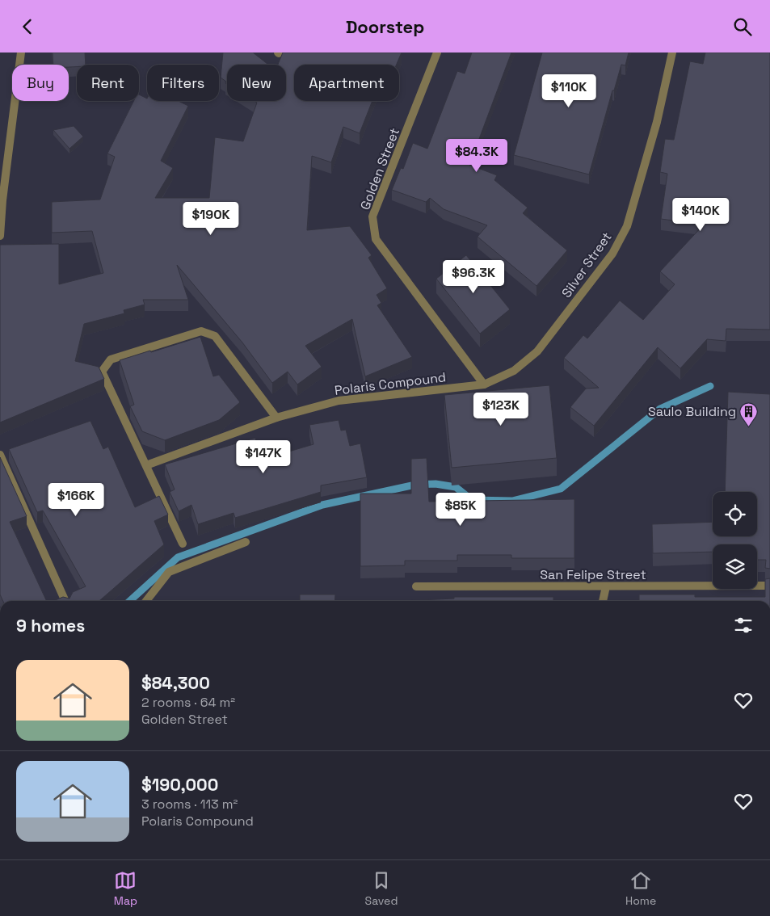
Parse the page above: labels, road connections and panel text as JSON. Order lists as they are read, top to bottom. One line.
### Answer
{"streets":{"street":["Golden Street","Silver Street","Polaris Compound","San Felipe Street"]},"crossings":[["Golden Street","Silver Street"],["Golden Street","Polaris Compound"],["Silver Street","Polaris Compound"]],"places":{"building":["Saulo Building"]},"page":{"header":"Doorstep","chip":["Buy","Rent","Filters","New","Apartment"],"price":["$110K","$84.3K","$140K","$190K","$96.3K","$123K","$147K","$166K","$85K"],"heading":"9 homes","list":[{"name":"$84,300","note":"2 rooms · 64 m² · Golden Street"},{"name":"$190,000","note":"3 rooms · 113 m² · Polaris Compound"}],"tabs":["Map","Saved","Home"]}}
